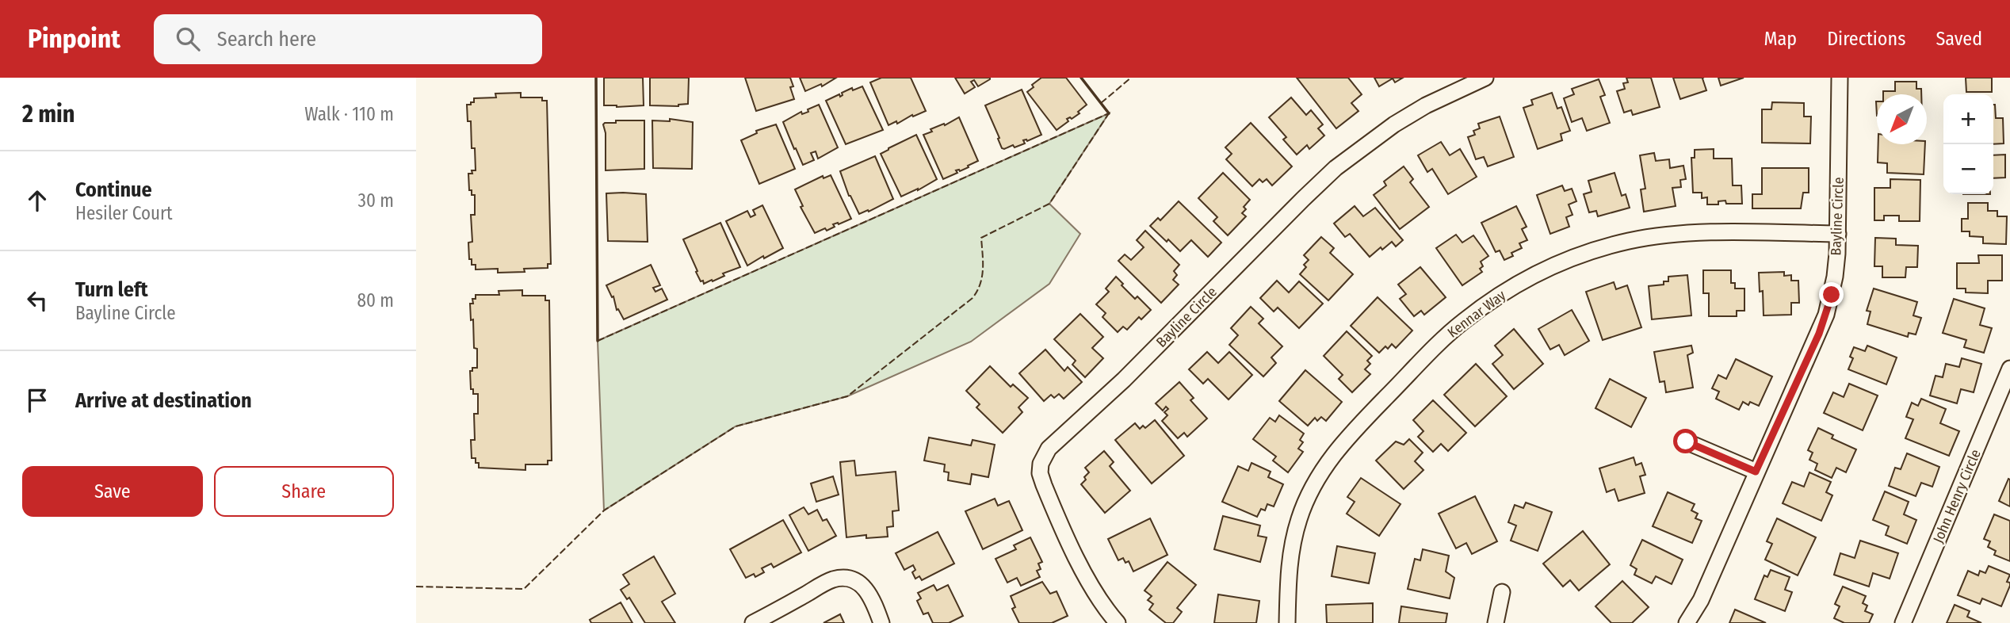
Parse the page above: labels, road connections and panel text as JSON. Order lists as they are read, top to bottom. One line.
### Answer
{"streets":{"street":["Bayline Circle","Kennar Way","John Henry Circle"]},"crossings":[["Bayline Circle","Kennar Way"]],"north":"bottom left","page":{"header":"Pinpoint","search":"Search here","nav":["Map","Directions","Saved"],"heading":["2 min","Walk · 110 m"],"map_buttons":["+","−"],"list":[["Continue","Hesiler Court","30 m"],["Turn left","Bayline Circle","80 m"],"Arrive at destination"],"buttons":["Save","Share"]}}
